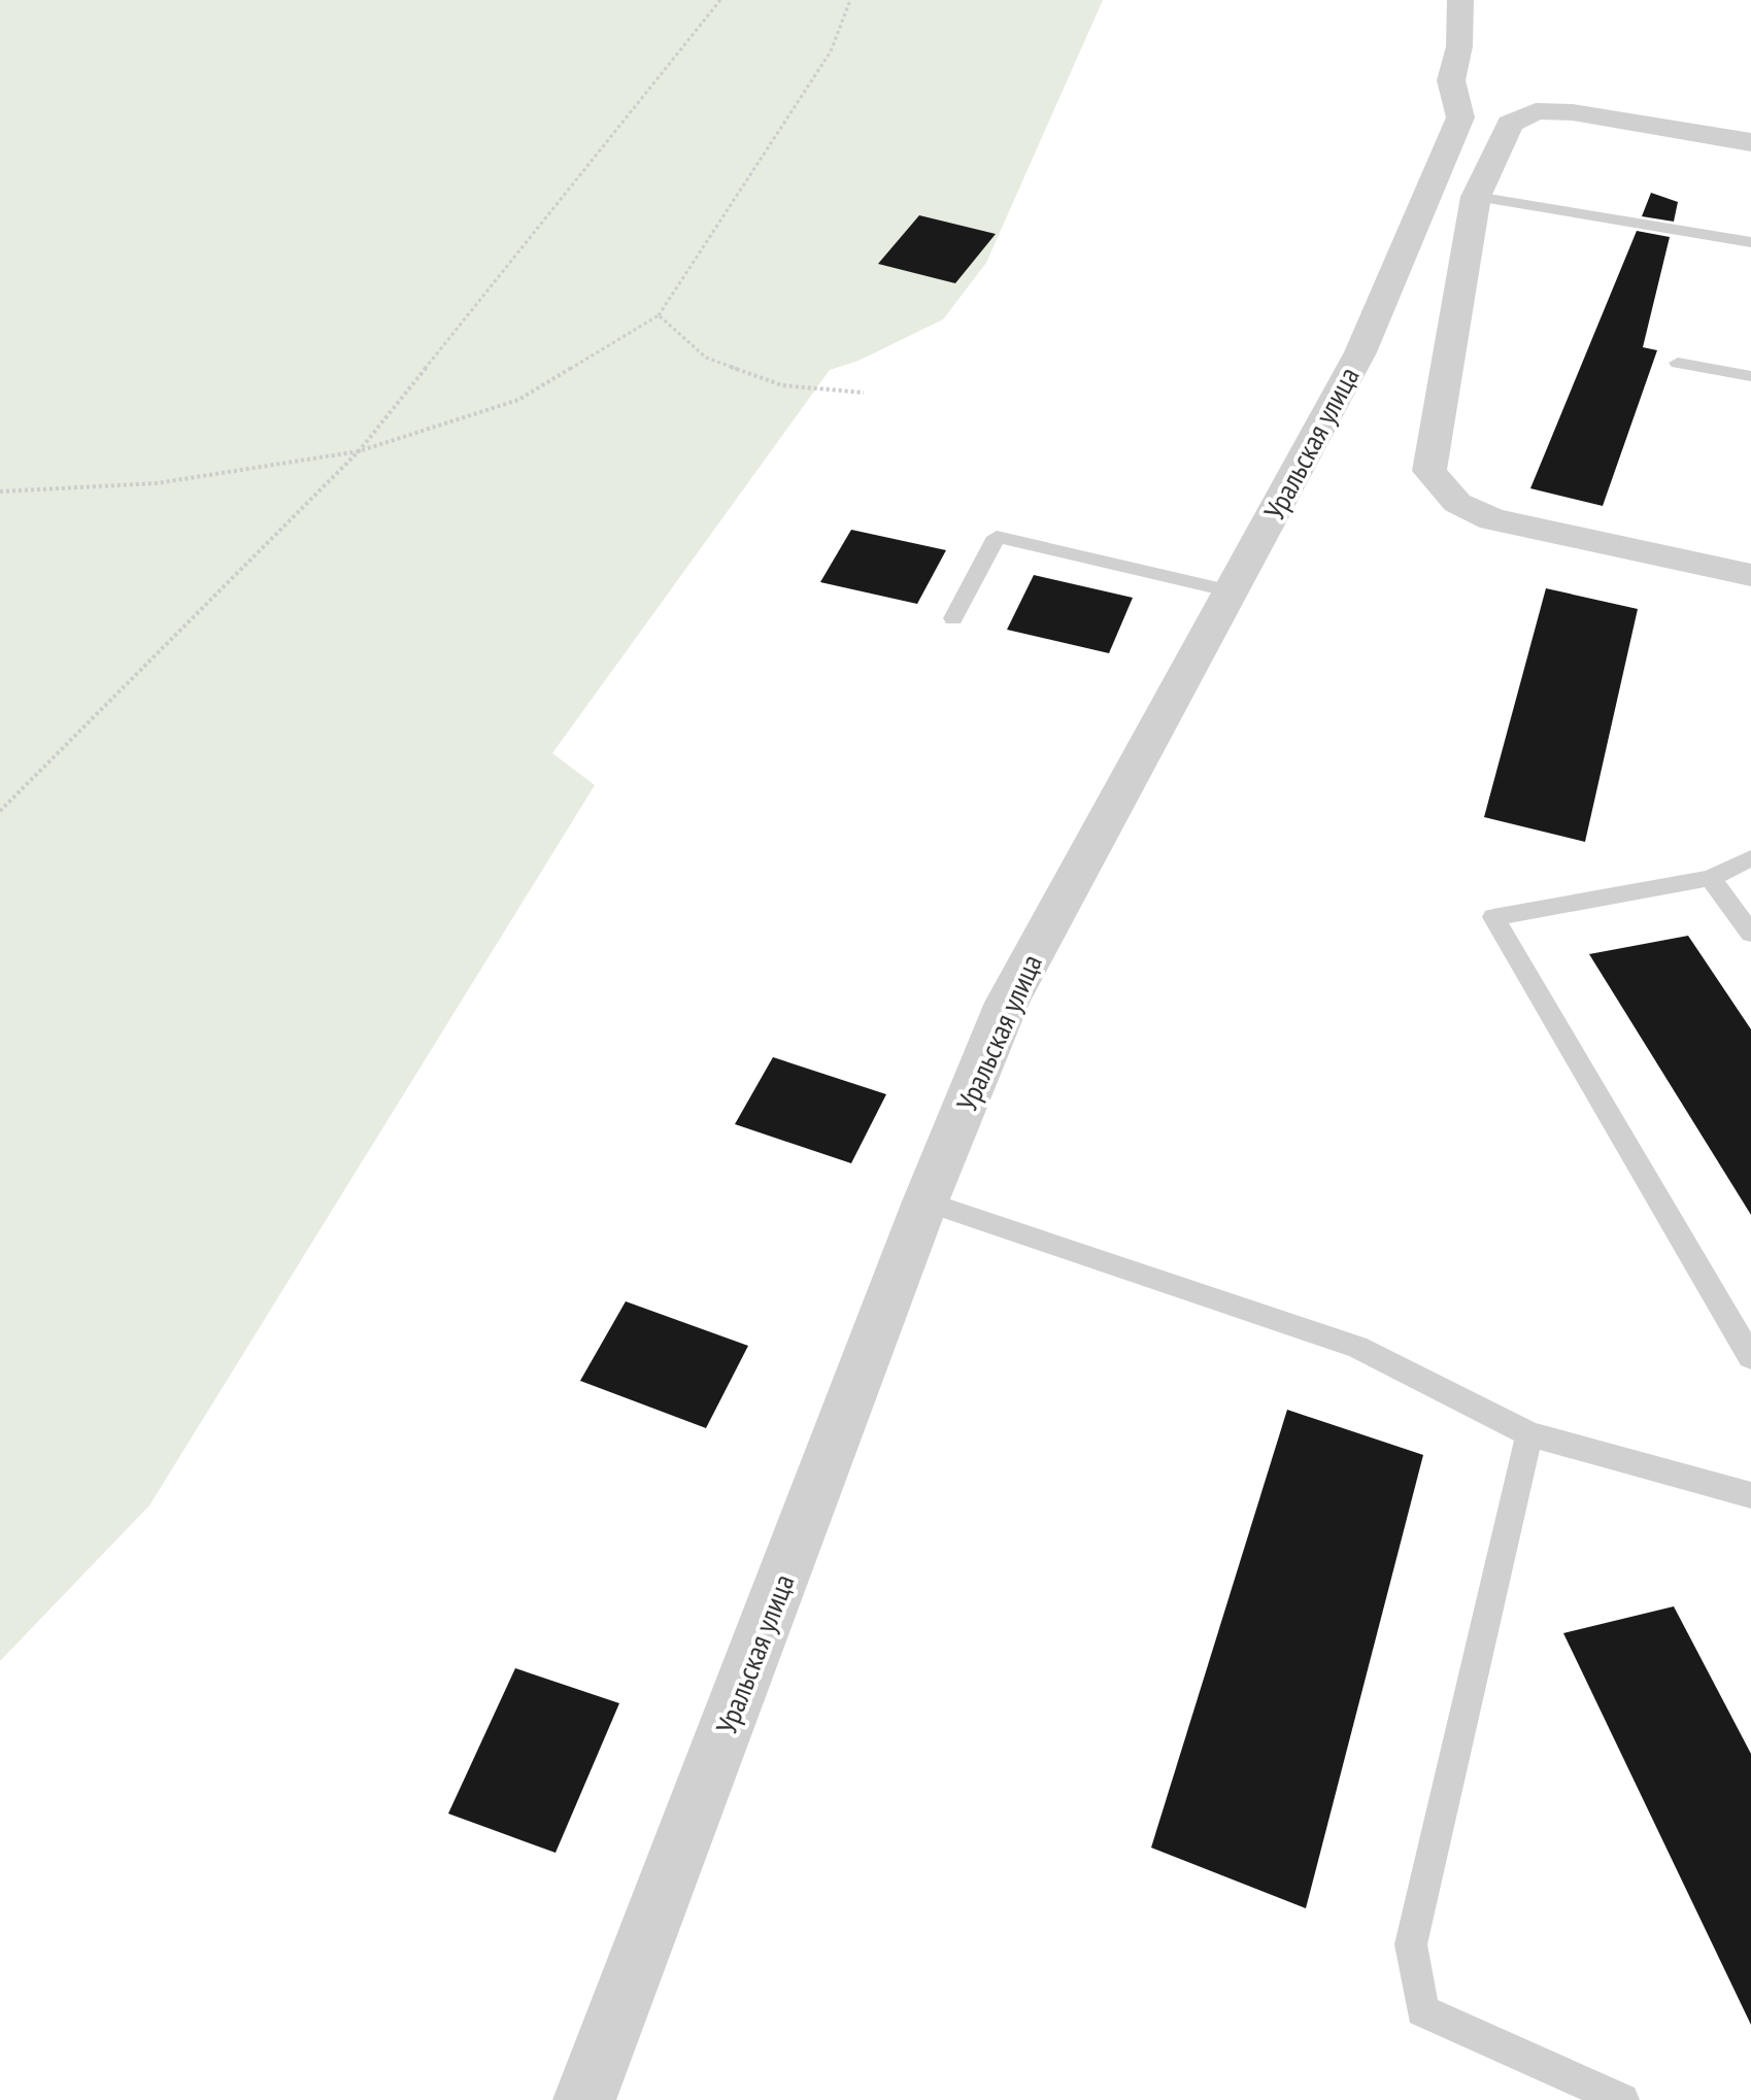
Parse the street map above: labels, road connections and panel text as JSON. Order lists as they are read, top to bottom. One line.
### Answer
{"streets":{"street":["Уральская улица"]}}
